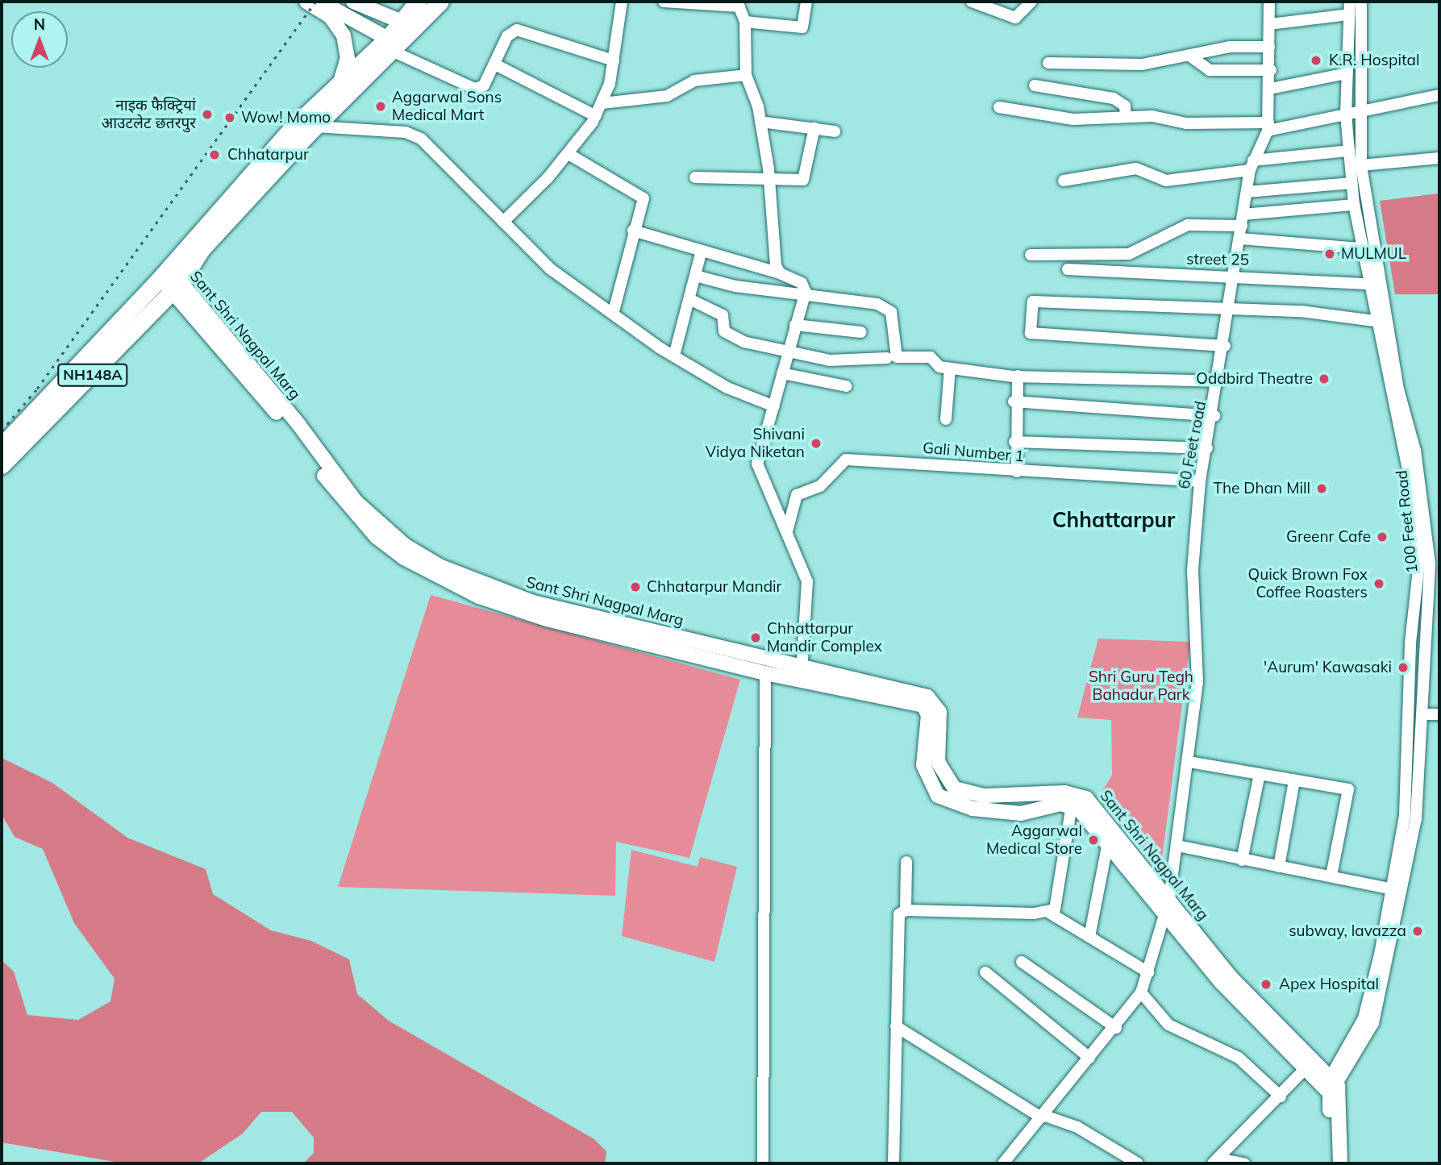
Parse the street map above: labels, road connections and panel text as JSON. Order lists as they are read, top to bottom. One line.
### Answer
{"streets":{"highway":["NH148A"],"main road":["Sant Shri Nagpal Marg"],"street":["street 25","60 Feet road","Gali Number 1","100 Feet Road"]},"crossings":[["street 25","60 Feet road"],["street 25","100 Feet Road"],["Sant Shri Nagpal Marg","NH148A"],["Sant Shri Nagpal Marg","60 Feet road"],["Sant Shri Nagpal Marg","100 Feet Road"],["60 Feet road","Gali Number 1"]],"districts":["Chhattarpur"],"parks":["Shri Guru Tegh Bahadur Park"],"places":["K.R. Hospital","Aggarwal Sons Medical Mart","नाइक फैक्ट्रियां आउटलेट छतरपुर","Wow! Momo","Chhatarpur","MULMUL","Oddbird Theatre","Shivani Vidya Niketan","The Dhan Mill","Greenr Cafe","Quick Brown Fox Coffee Roasters","Chhatarpur Mandir","Chhattarpur Mandir Complex","'Aurum' Kawasaki","Aggarwal Medical Store","subway, lavazza","Apex Hospital"],"north":"top"}
